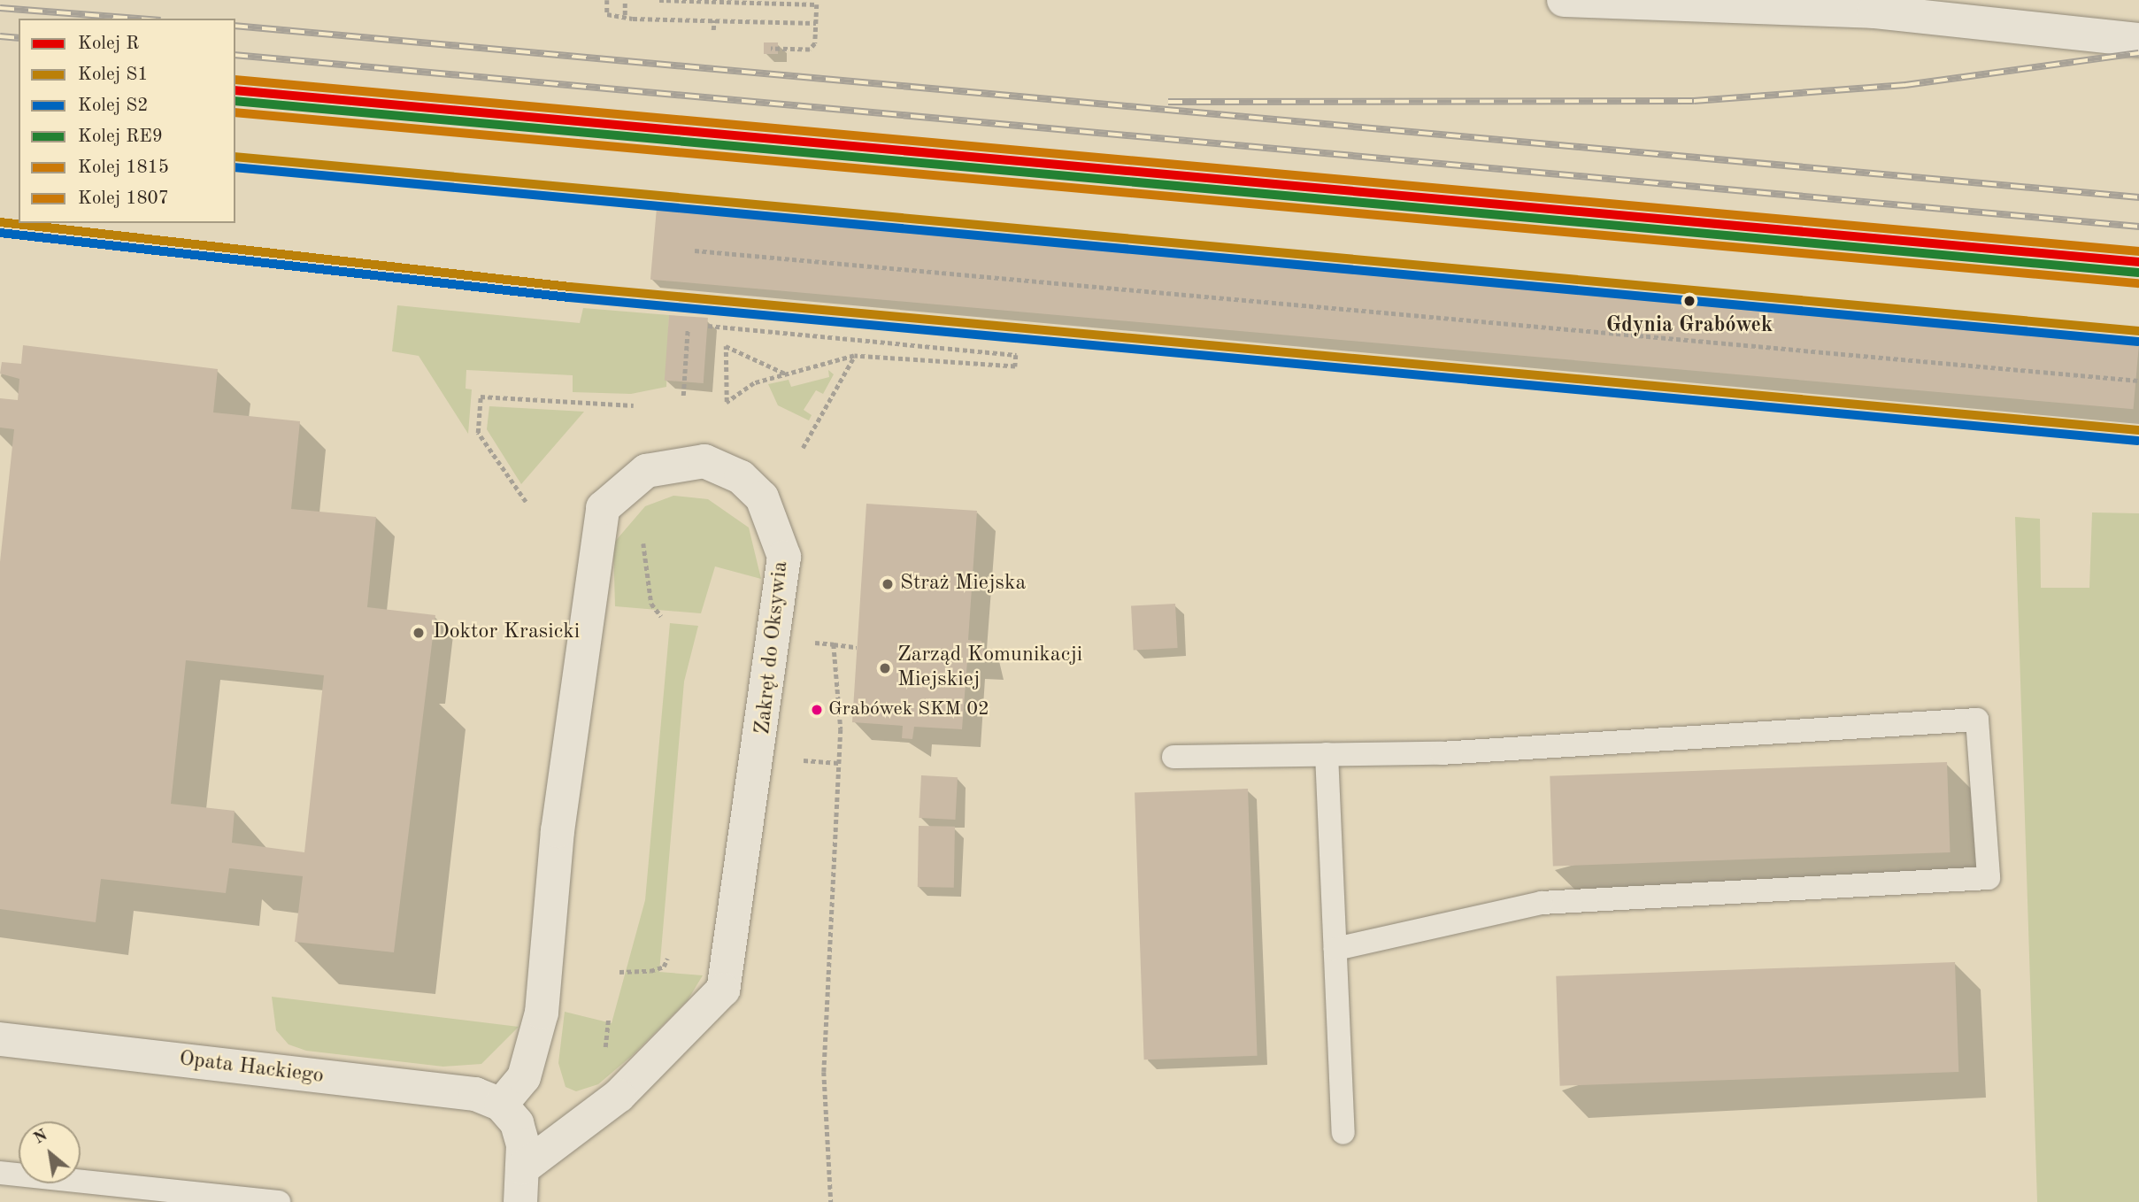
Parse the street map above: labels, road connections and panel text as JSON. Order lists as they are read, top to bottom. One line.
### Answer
{"streets":{"street":["Zakręt do Oksywia","Opata Hackiego"]},"crossings":[["Zakręt do Oksywia","Opata Hackiego"]],"places":["Gdynia Grabówek","Straż Miejska","Doktor Krasicki","Zarząd Komunikacji Miejskiej","Grabówek SKM 02"],"lines":["rail line 1815","rail line R","rail line RE9","rail line 1807","rail line S1","rail line S2"],"legend":["Kolej R","Kolej S1","Kolej S2","Kolej RE9","Kolej 1815","Kolej 1807"],"north":"top left"}
